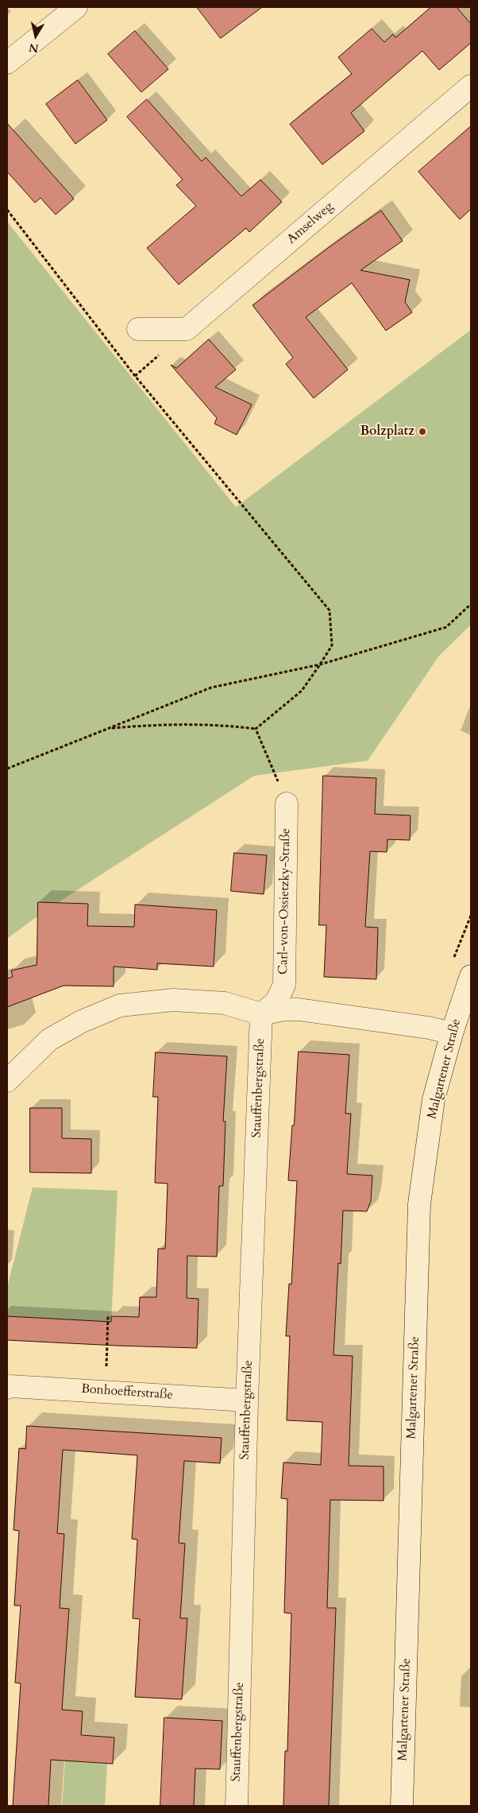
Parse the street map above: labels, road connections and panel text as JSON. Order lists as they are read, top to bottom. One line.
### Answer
{"streets":{"street":["Amselweg","Carl-von-Ossietzky-Straße","Malgartener Straße","Stauffenbergstraße","Bonhoefferstraße"]},"crossings":[["Carl-von-Ossietzky-Straße","Stauffenbergstraße"],["Stauffenbergstraße","Bonhoefferstraße"]],"places":["Bolzplatz"],"north":"bottom"}
